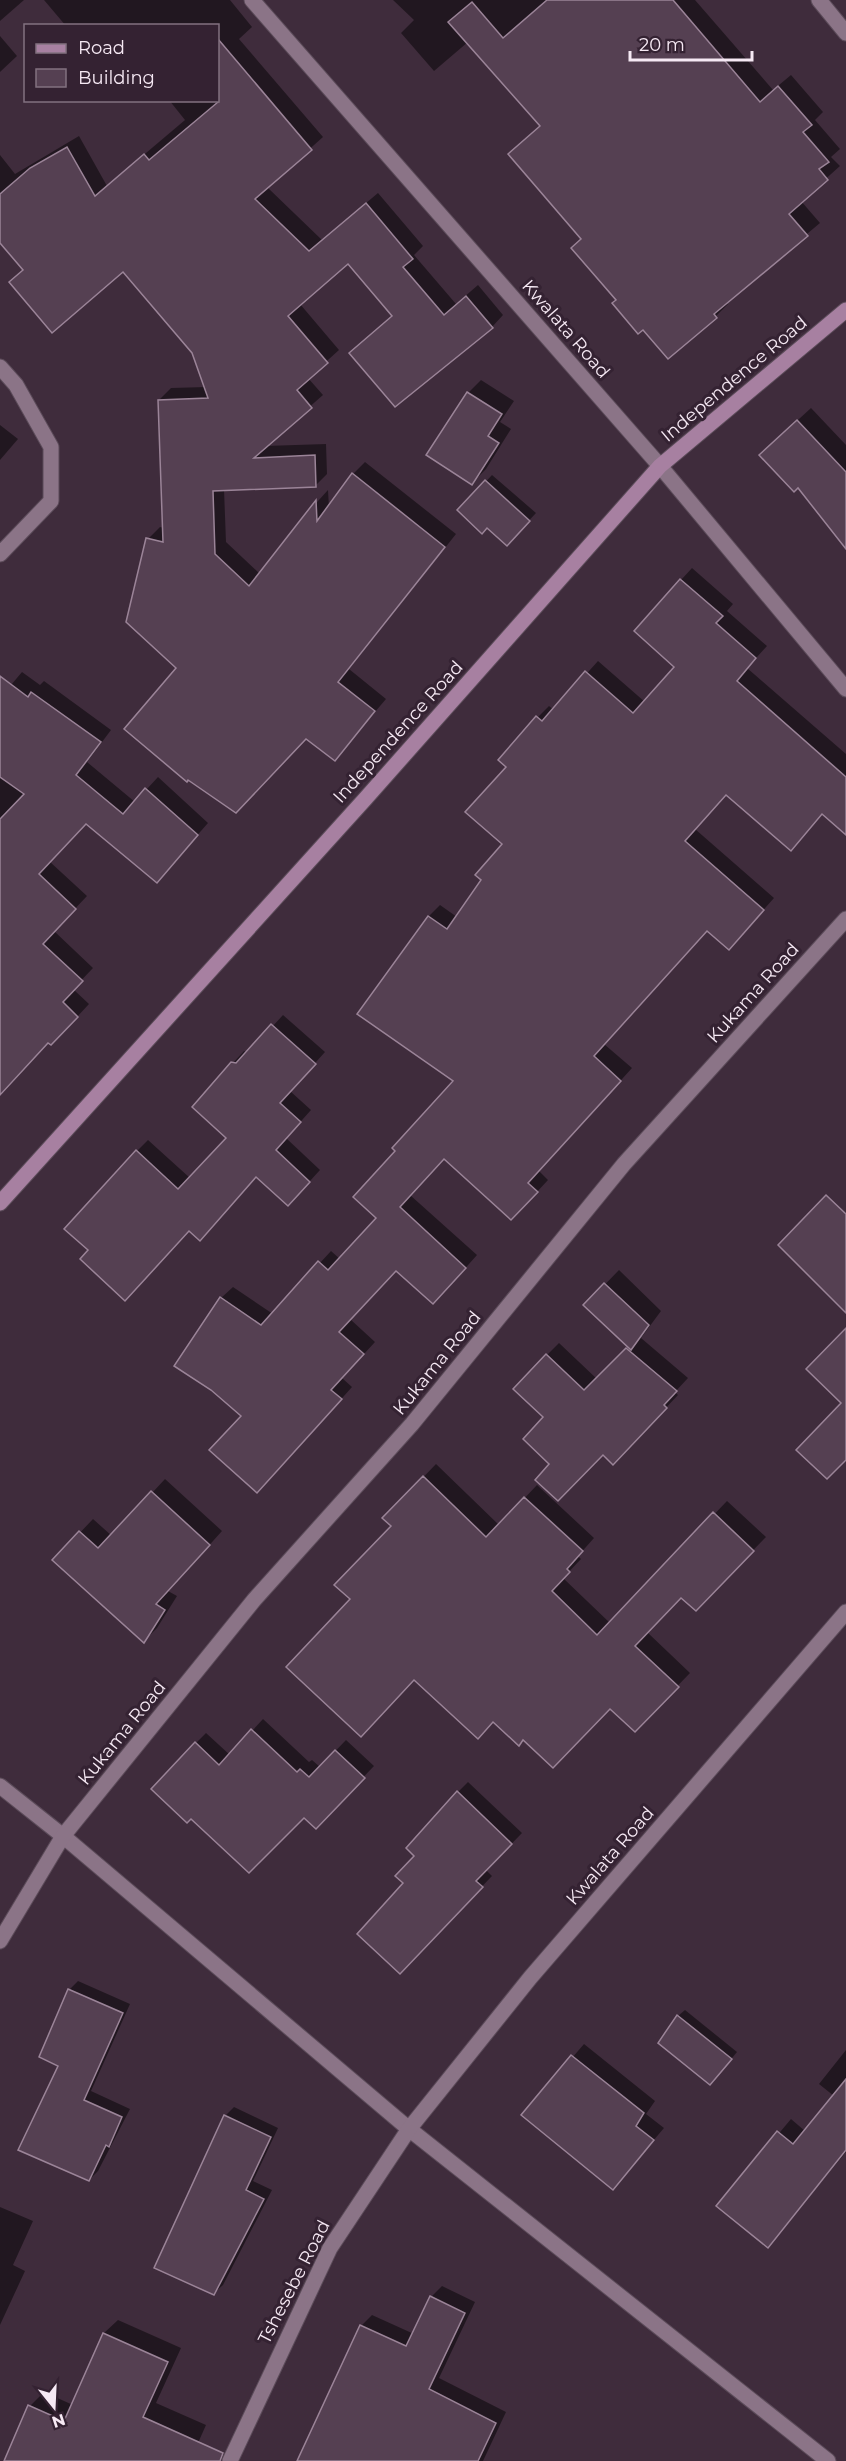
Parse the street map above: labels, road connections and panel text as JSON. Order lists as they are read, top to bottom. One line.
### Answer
{"streets":{"street":["Kwalata Road","Independence Road","Kukama Road","Tshesebe Road"]},"crossings":[["Kwalata Road","Independence Road"],["Kwalata Road","Tshesebe Road"]],"legend":["Road","Building"],"scale_bar":"20 m","north":"bottom"}
